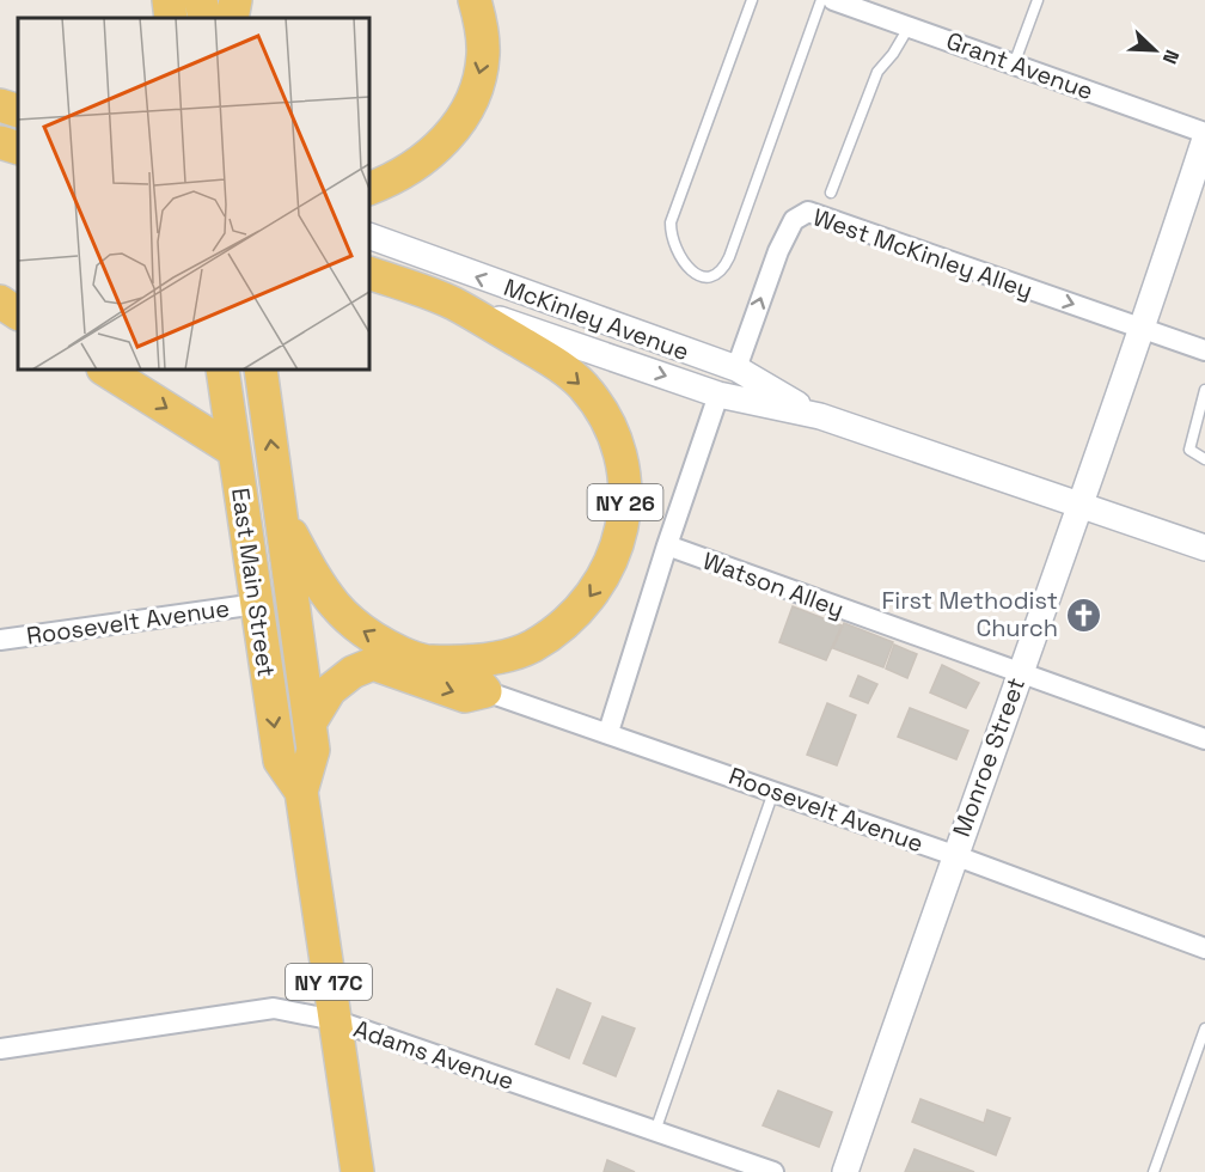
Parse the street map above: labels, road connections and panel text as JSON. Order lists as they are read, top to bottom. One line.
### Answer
{"streets":{"main road":["NY 26","East Main Street","NY 17C"],"street":["Grant Avenue","West McKinley Alley","McKinley Avenue","Watson Alley","Roosevelt Avenue","Monroe Street","Adams Avenue"]},"crossings":[["West McKinley Alley","McKinley Avenue"],["West McKinley Alley","Monroe Street"],["McKinley Avenue","NY 26"],["McKinley Avenue","Monroe Street"],["NY 26","East Main Street"],["East Main Street","Roosevelt Avenue"],["East Main Street","Adams Avenue"],["Watson Alley","Monroe Street"],["Roosevelt Avenue","Monroe Street"]],"places":{"church":["First Methodist Church"]},"north":"bottom right"}
